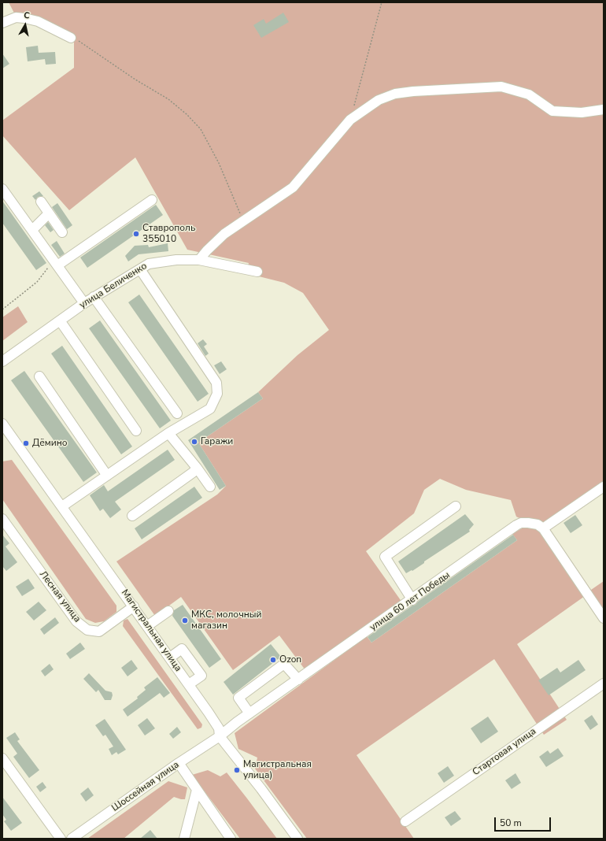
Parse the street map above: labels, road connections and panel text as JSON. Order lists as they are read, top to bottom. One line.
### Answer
{"streets":{"street":["улица Беличенко","Лесная улица","улица 60 лет Победы","Магистральная улица","Стартовая улица","Шоссейная улица"]},"crossings":[["Лесная улица","Магистральная улица"],["улица 60 лет Победы","Магистральная улица"],["улица 60 лет Победы","Шоссейная улица"],["Магистральная улица","Шоссейная улица"]],"places":["Ставрополь 355010","Гаражи","Дёмино","МКС, молочный магазин","Ozon","Магистральная улица)"],"scale_bar":"50 m","north":"top"}
